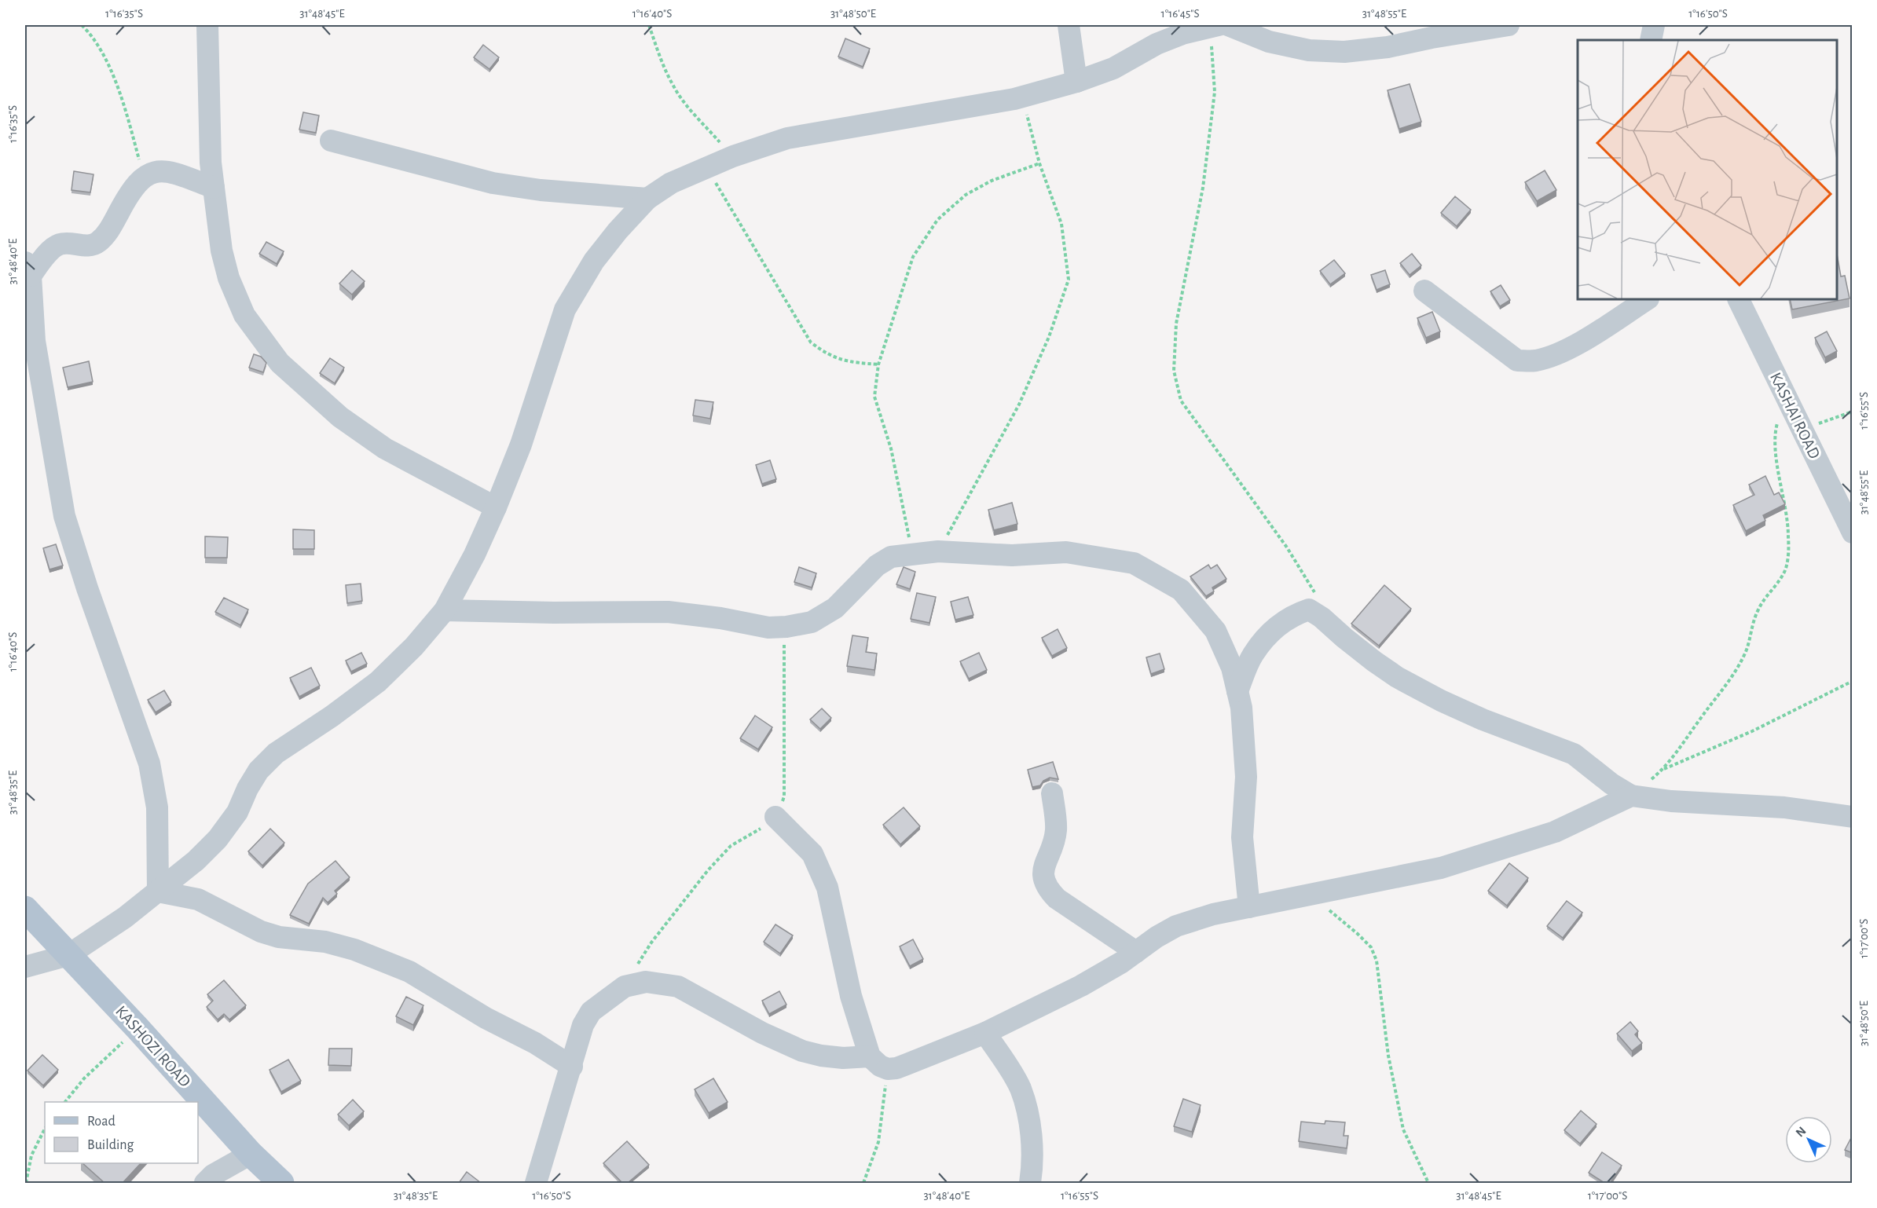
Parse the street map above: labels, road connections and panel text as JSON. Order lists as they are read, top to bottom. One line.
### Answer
{"streets":{"main road":["KASHOZI ROAD"],"street":["KASHAI ROAD"]},"legend":["Road","Building"],"north":"top left","coordinates":["1°16'35\"S","31°48'45\"E","1°16'40\"S","31°48'50\"E","1°16'45\"S","31°48'55\"E","1°16'50\"S","31°48'40\"E","1°16'55\"S","31°48'35\"E","1°17'00\"S"]}
